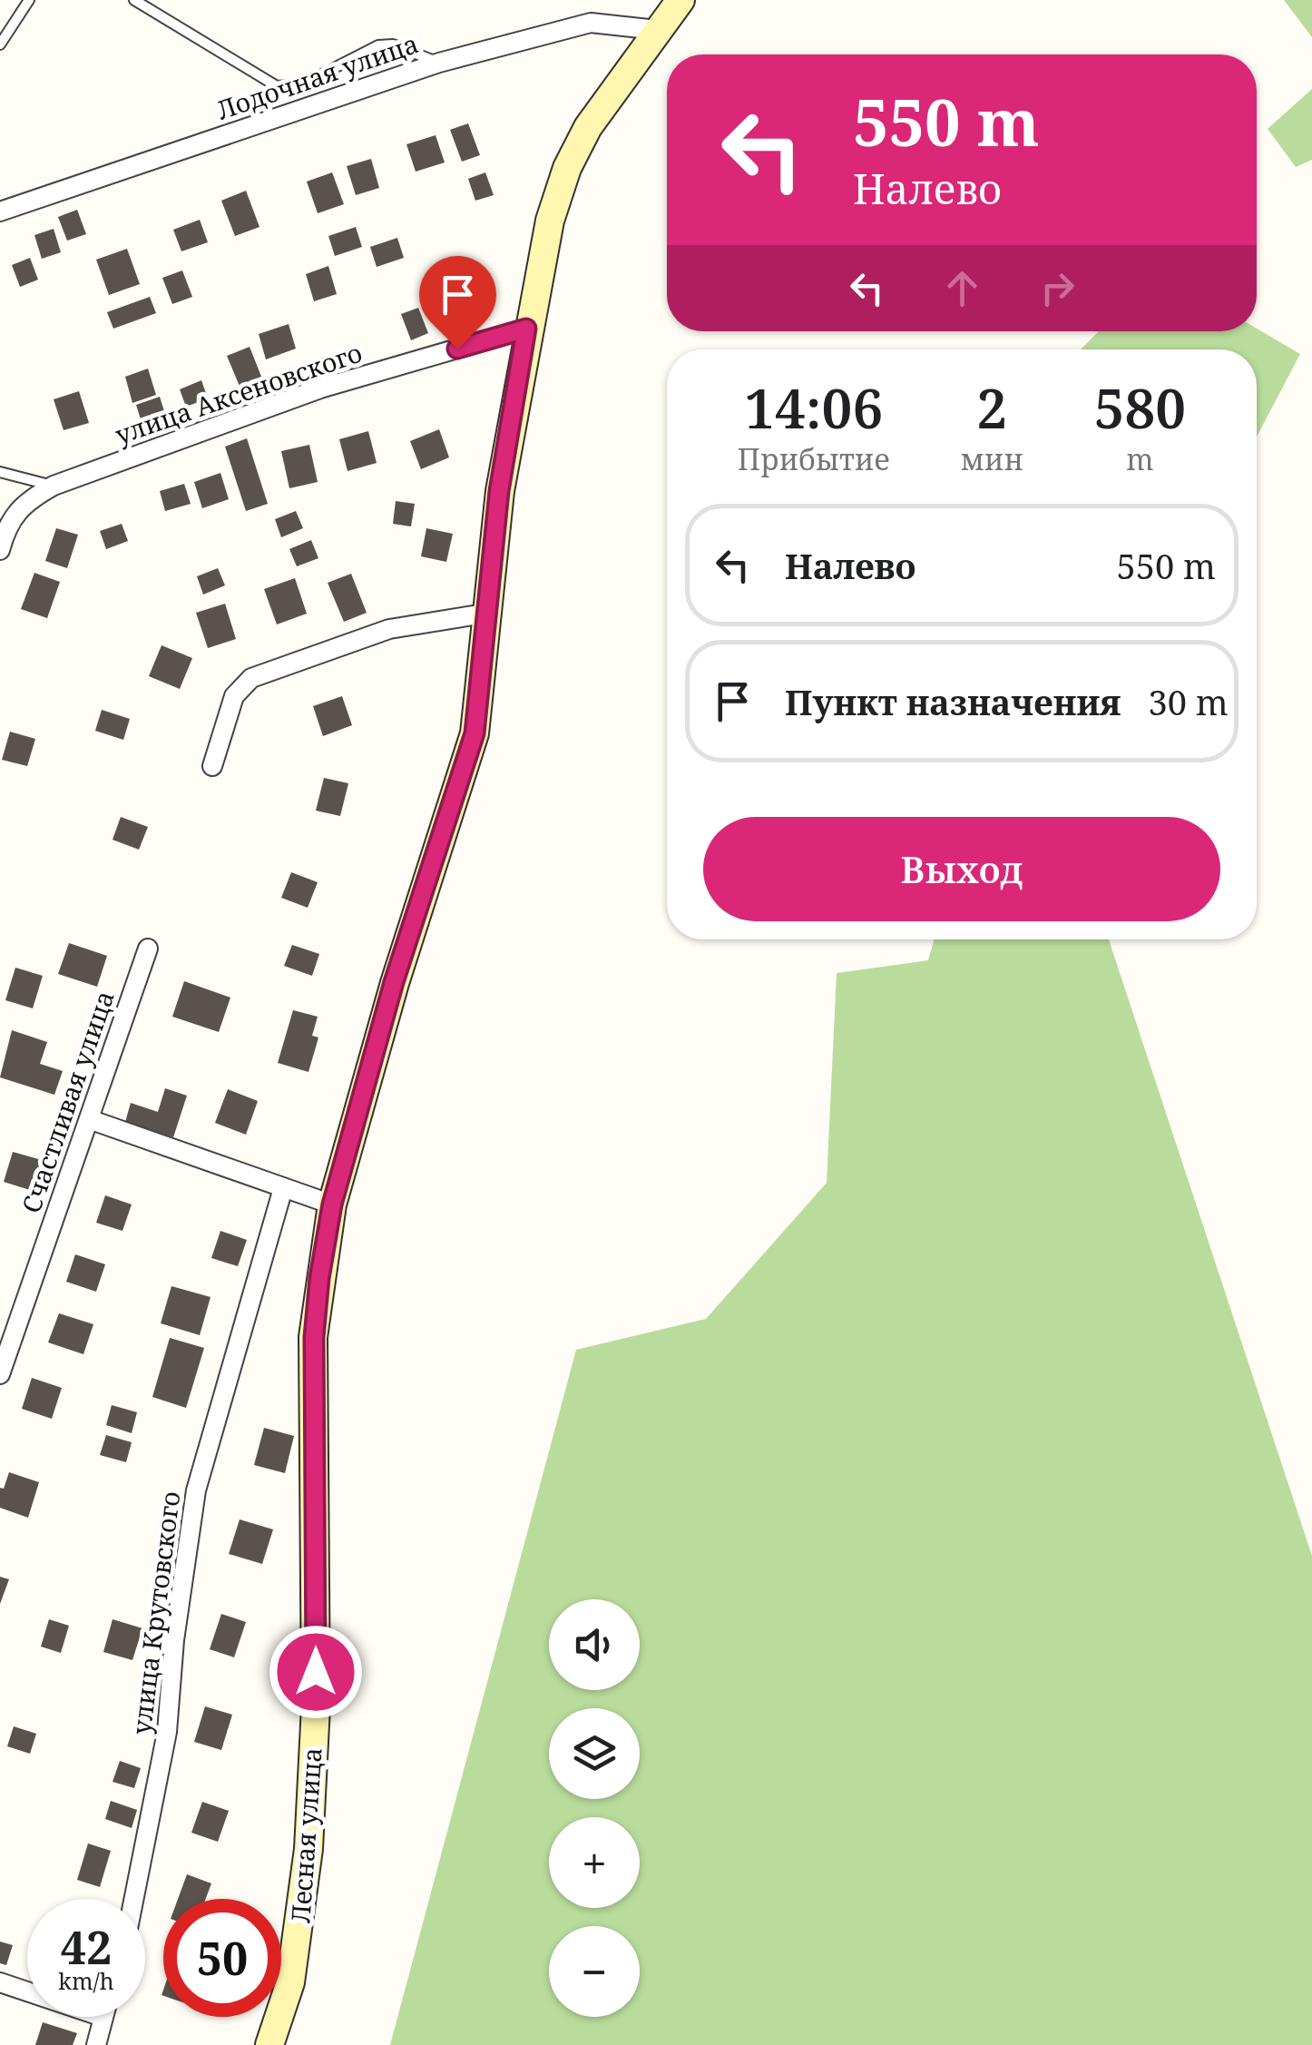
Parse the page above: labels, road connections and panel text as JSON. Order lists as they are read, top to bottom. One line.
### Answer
{"streets":{"main road":["Лесная улица"],"street":["Лодочная улица","улица Аксеновского","Счастливая улица","улица Крутовского"]},"crossings":[["Лодочная улица","Лесная улица"],["улица Аксеновского","Лесная улица"]],"page":{"turn":["550 m","Налево"],"eta":["14:06","Прибытие","2","мин","580","m"],"list":[{"name":"Налево","value":"550 m"},{"name":"Пункт назначения","value":"30 m"}],"buttons":"Выход","map_buttons":["+","−"],"speed":"42 km/h","limit":"50"}}
